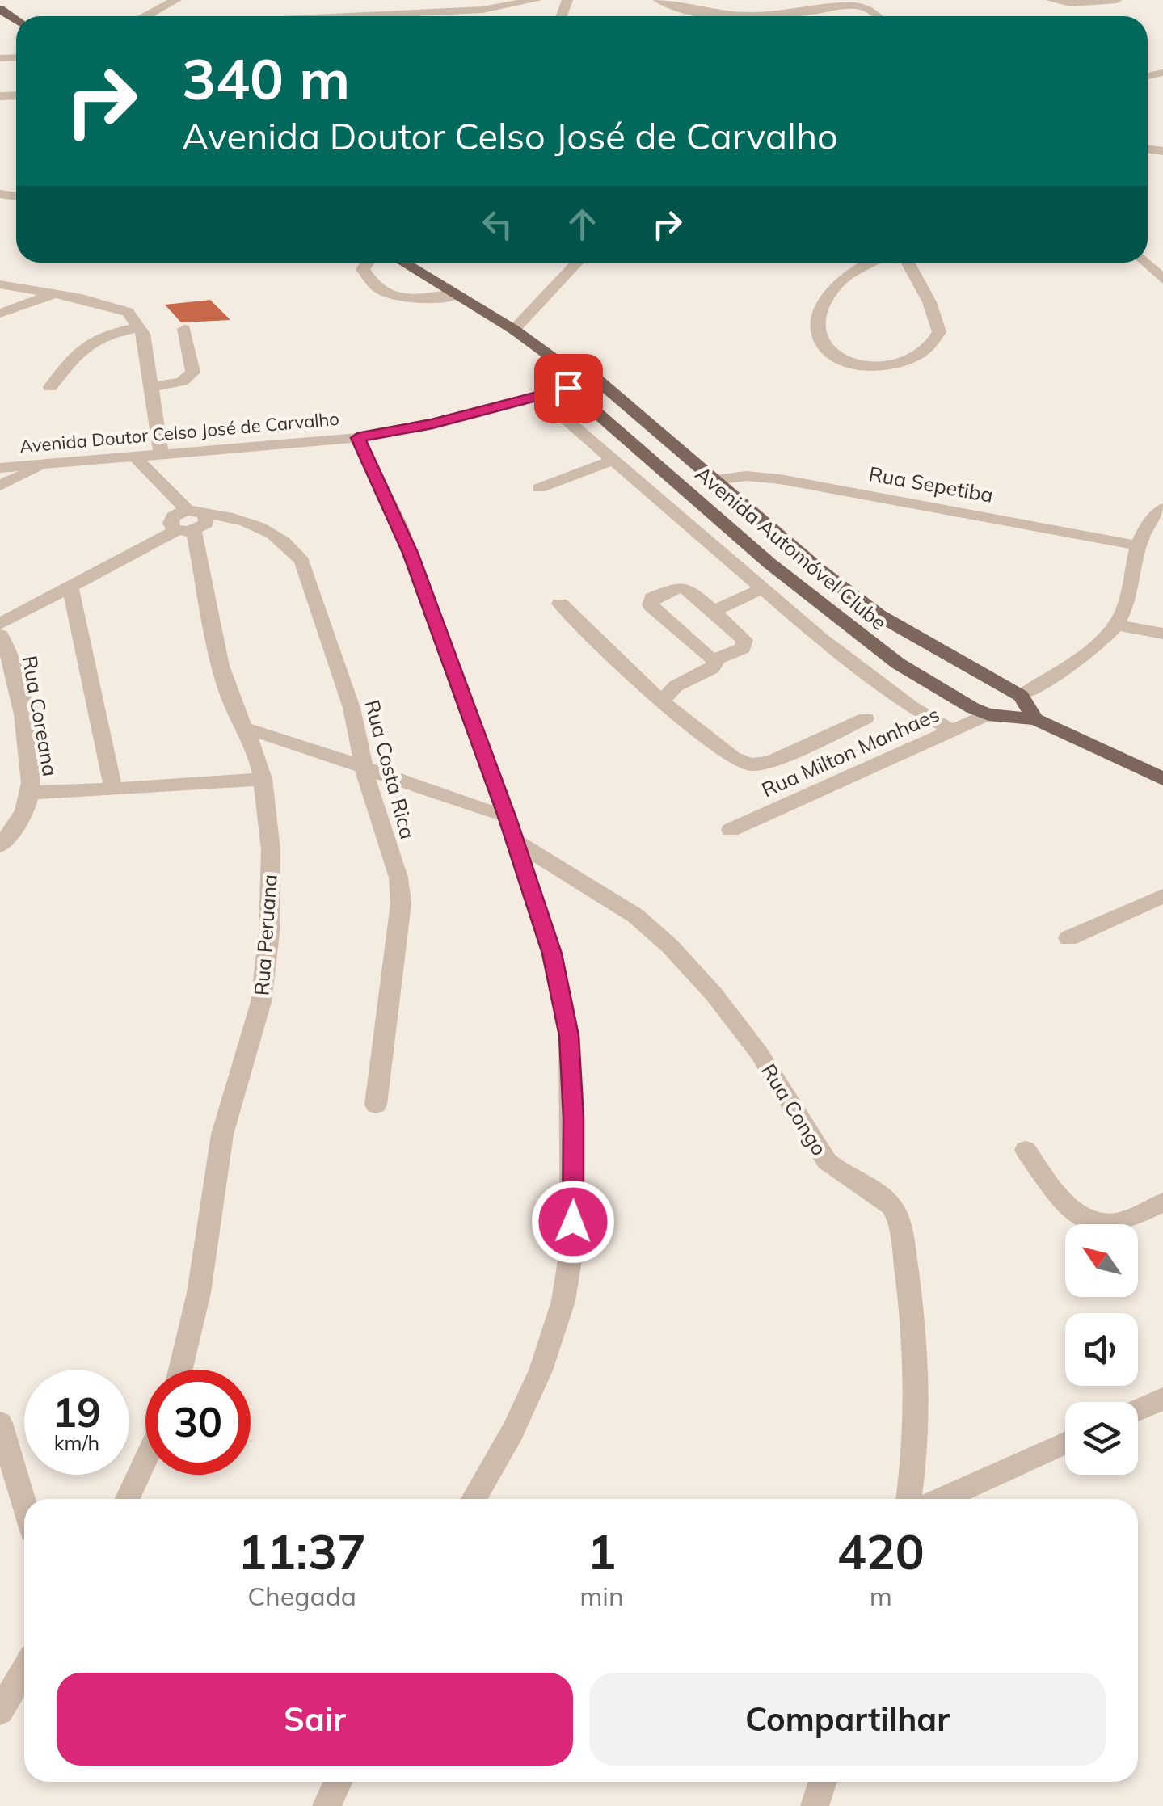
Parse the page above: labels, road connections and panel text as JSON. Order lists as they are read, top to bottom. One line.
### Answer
{"streets":{"main road":["Avenida Automóvel Clube"],"street":["Avenida Doutor Celso José de Carvalho","Rua Sepetiba","Rua Coreana","Rua Milton Manhaes","Rua Costa Rica","Rua Peruana","Rua Congo"]},"crossings":[["Avenida Doutor Celso José de Carvalho","Avenida Automóvel Clube"],["Rua Sepetiba","Avenida Automóvel Clube"],["Avenida Automóvel Clube","Rua Milton Manhaes"],["Rua Costa Rica","Rua Peruana"]],"north":"top left","page":{"turn":["340 m","Avenida Doutor Celso José de Carvalho"],"speed":"19 km/h","limit":"30","eta":["11:37","Chegada","1","min","420","m"],"buttons":["Sair","Compartilhar"]}}
